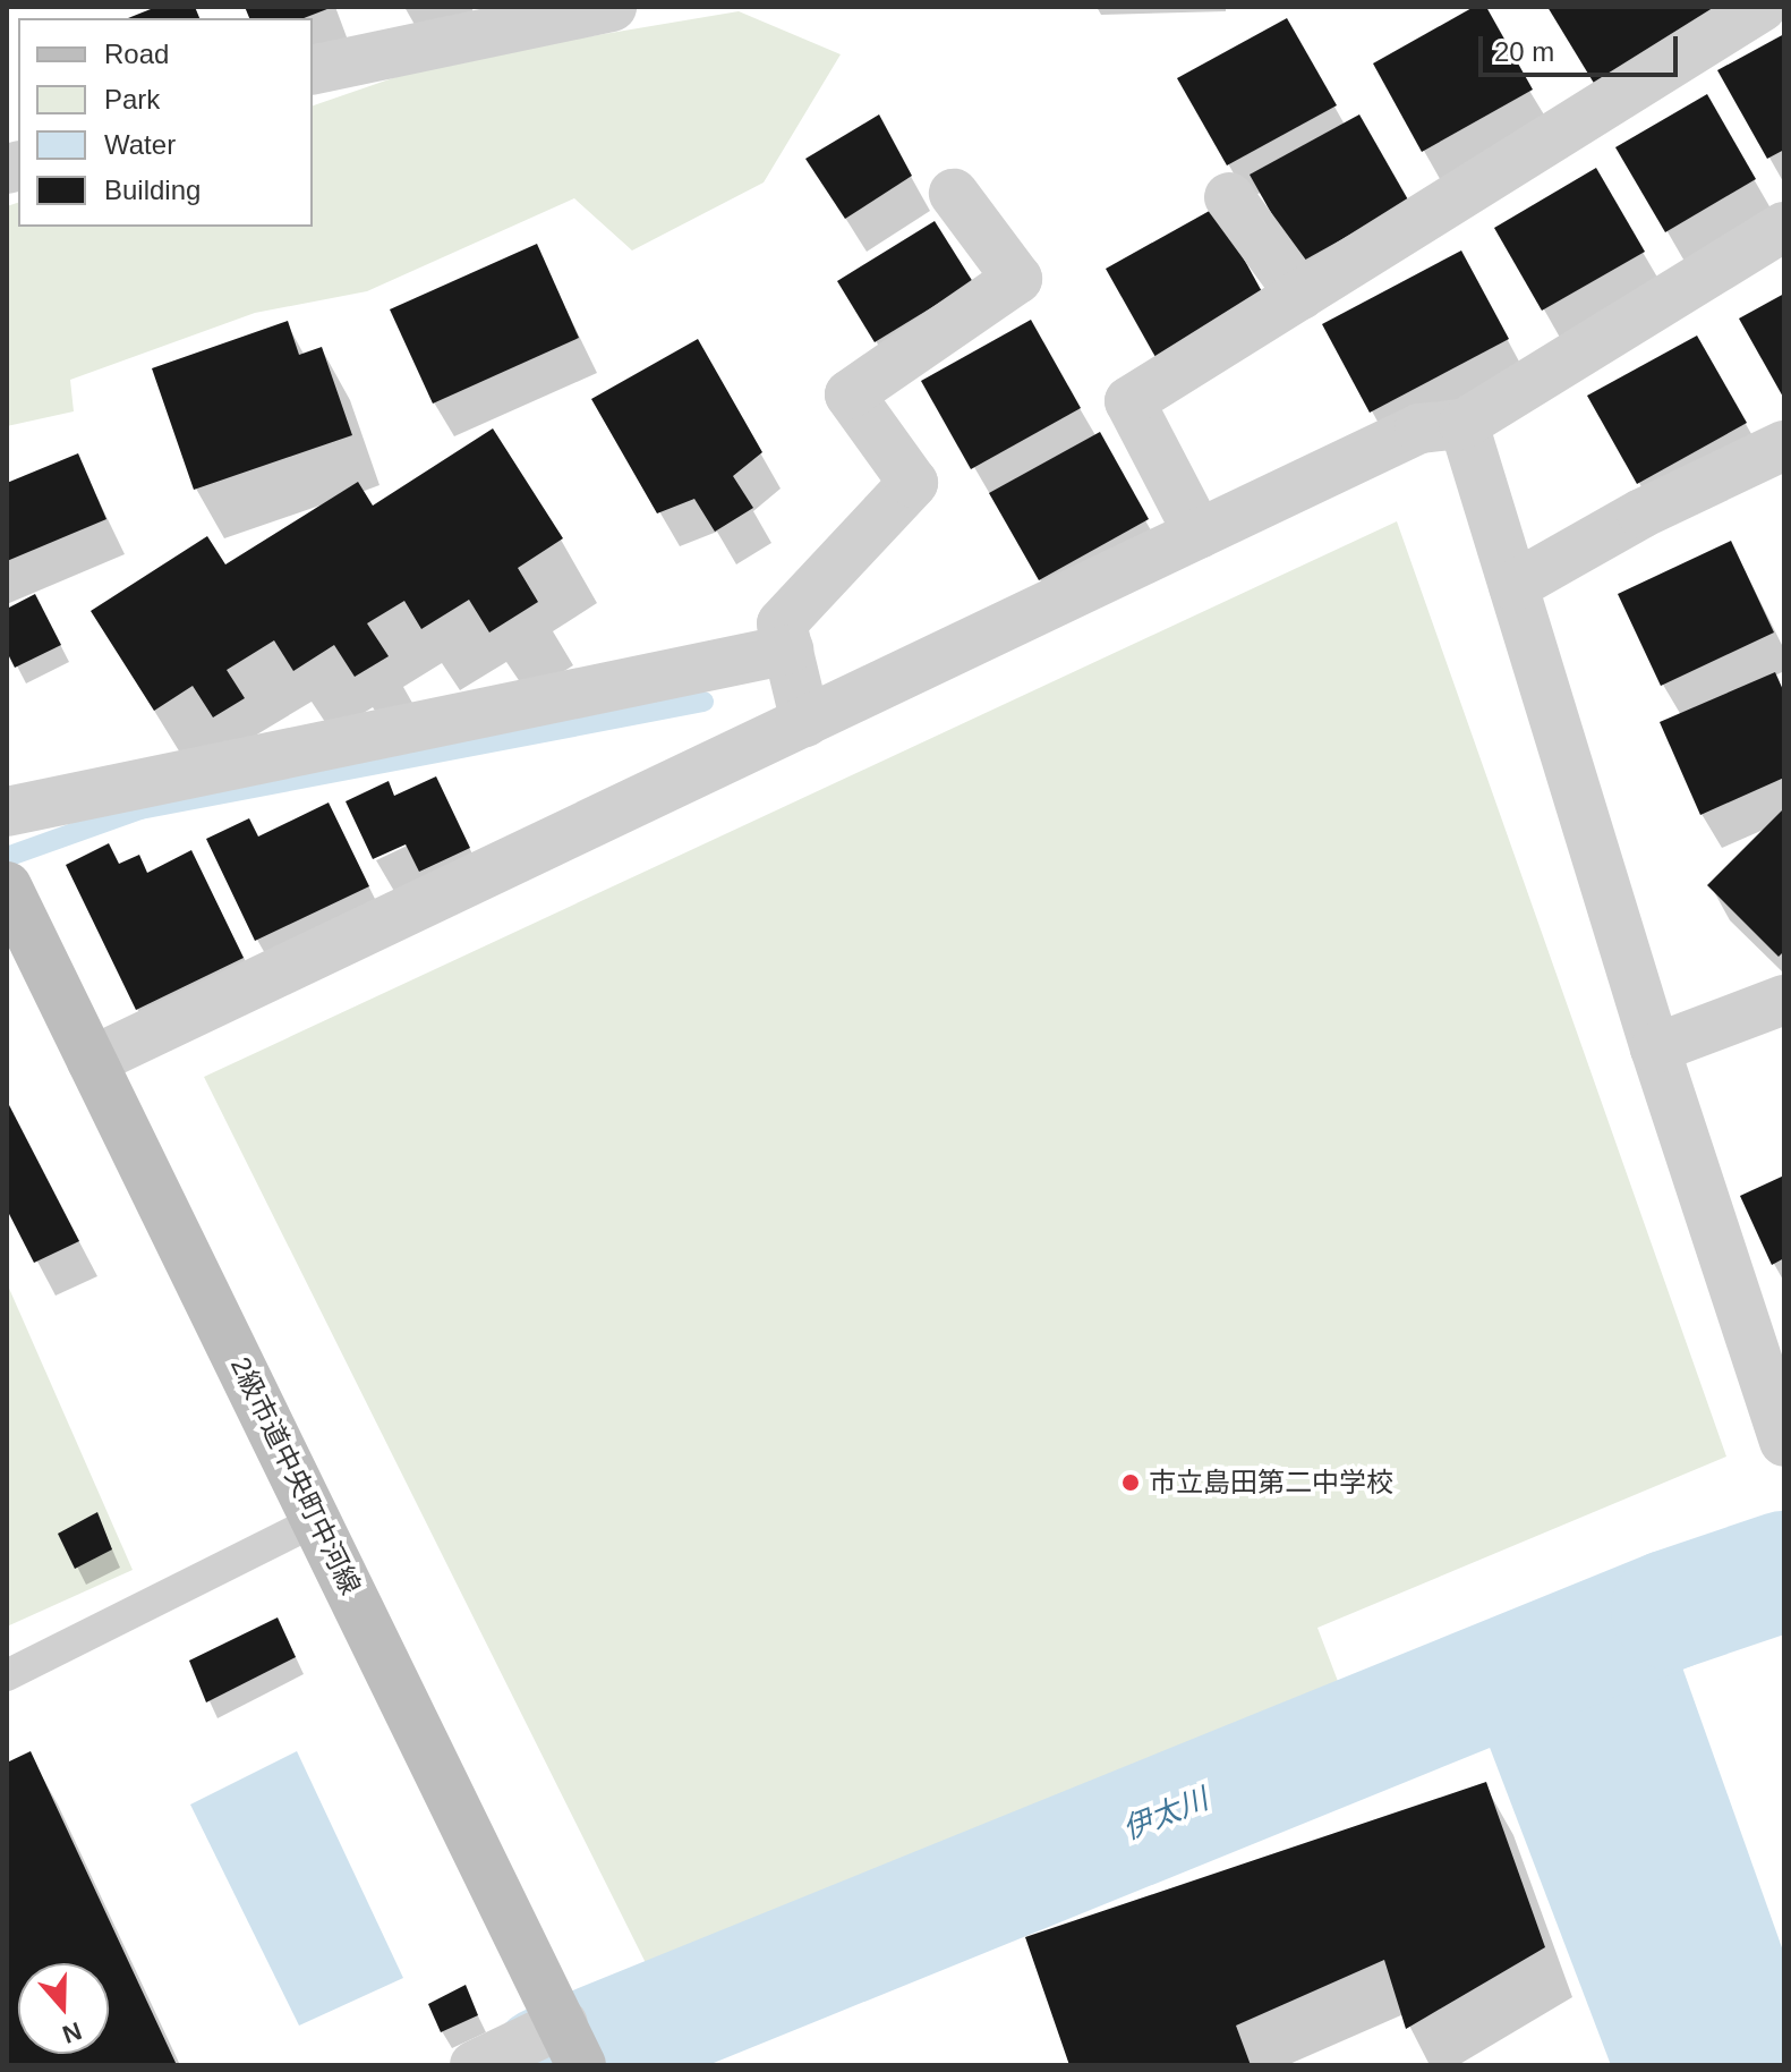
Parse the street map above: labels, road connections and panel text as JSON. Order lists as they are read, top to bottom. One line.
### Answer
{"streets":{"street":["2級市道中央町中河線"]},"water":["伊太川"],"places":["市立島田第二中学校"],"legend":["Road","Park","Water","Building"],"scale_bar":"20 m","north":"bottom"}
